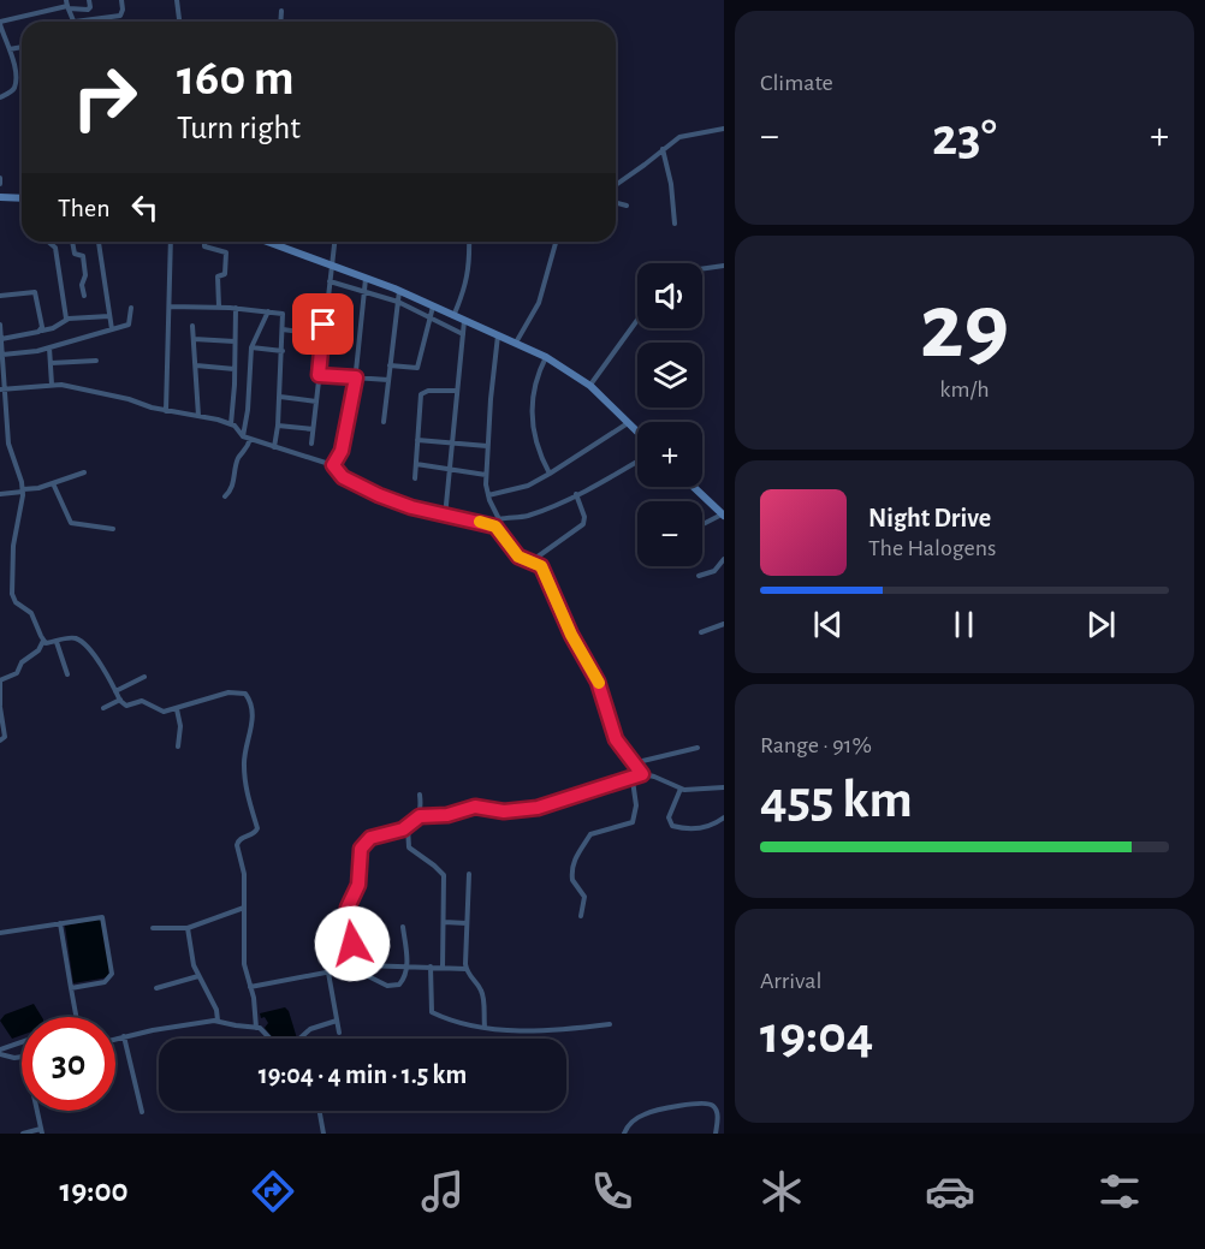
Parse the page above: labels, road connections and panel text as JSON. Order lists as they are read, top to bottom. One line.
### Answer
{"page":{"tile":["Climate",["29","km/h"],["Range · 91%","455 km"],["Arrival","19:04"]],"turn":["160 m","Turn right"],"heat":["−","23°","+"],"then":"Then","map_buttons":["+","−"],"song":["Night Drive","The Halogens"],"limit":"30","trip":"19:04 · 4 min · 1.5 km","tabs":"19:00"}}
